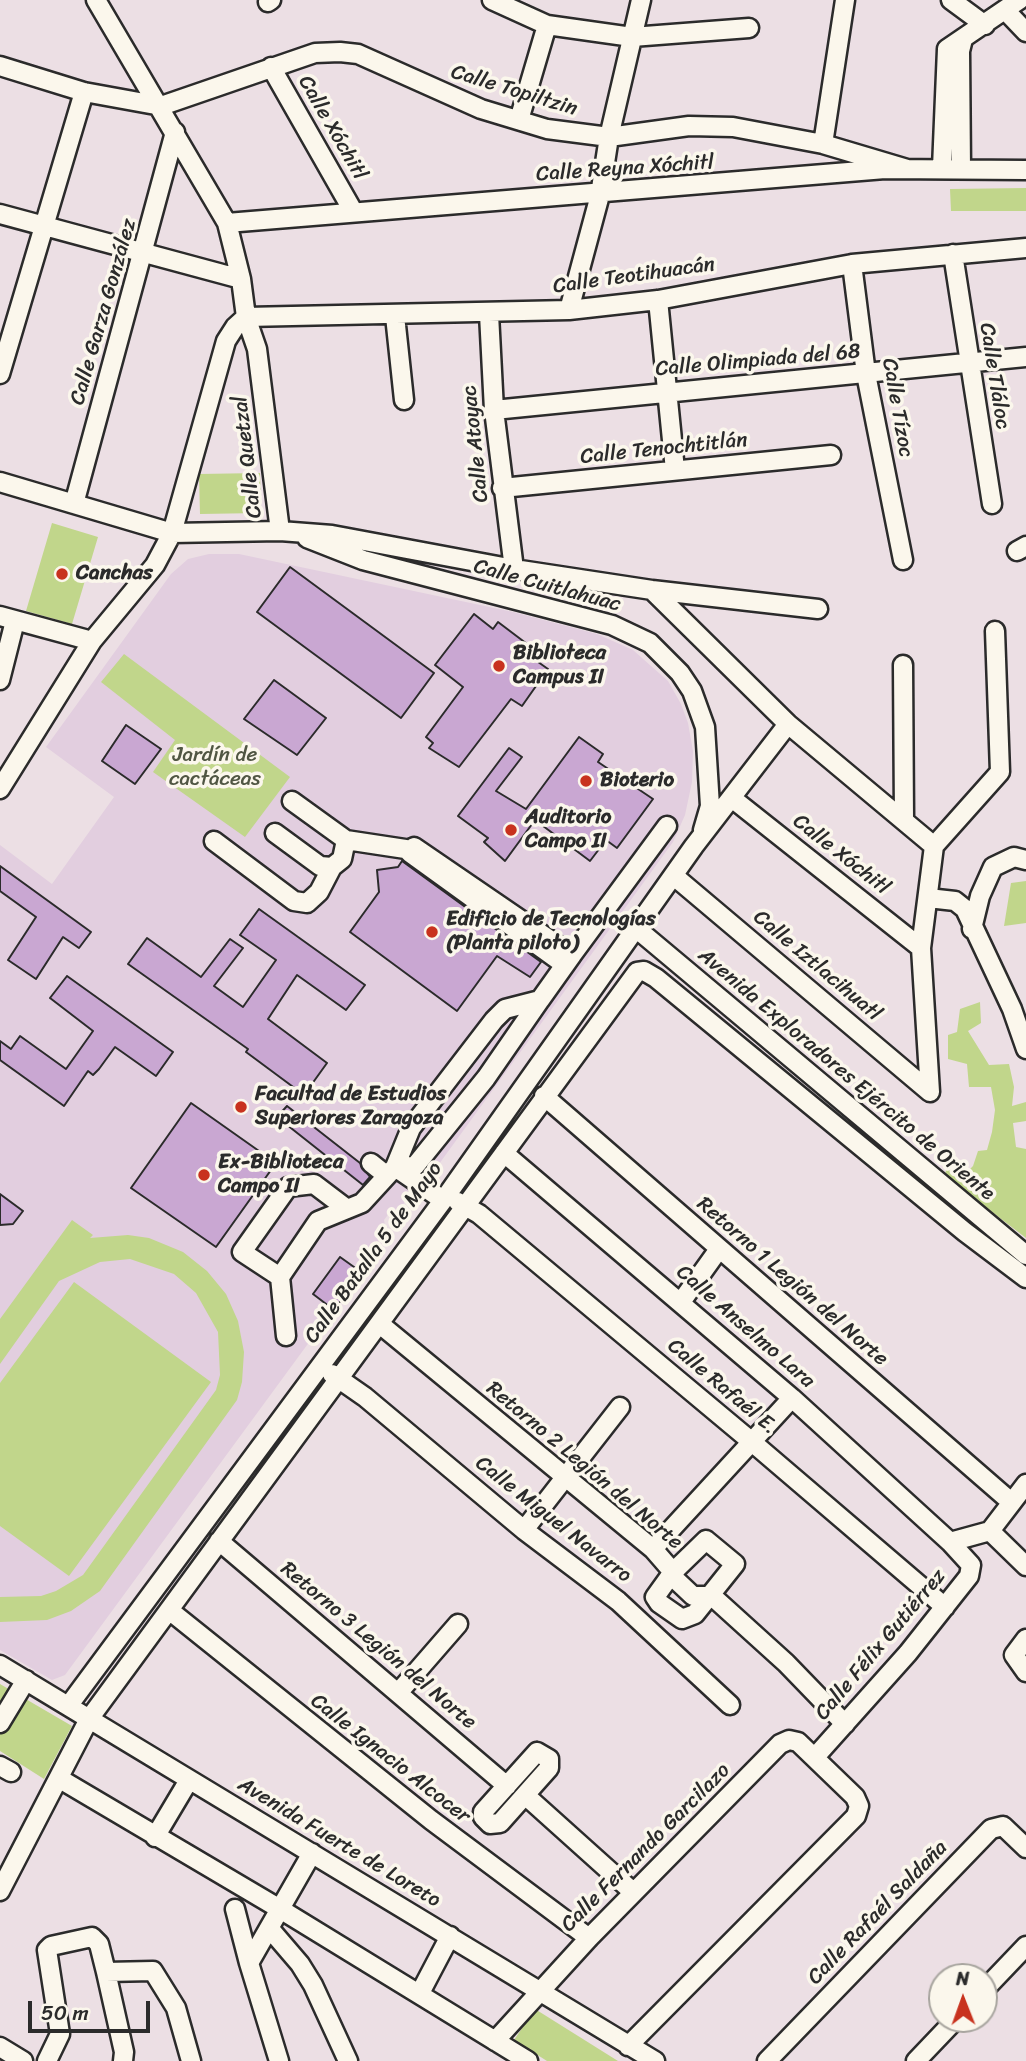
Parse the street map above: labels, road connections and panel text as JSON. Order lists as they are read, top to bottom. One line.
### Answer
{"streets":{"street":["Calle Topiltzin","Calle Xóchitl","Calle Reyna Xóchitl","Calle Teotihuacán","Calle Garza González","Calle Olimpiada del 68","Calle Tláloc","Calle Tízoc","Calle Atoyac","Calle Tenochtitlán","Calle Quetzal","Calle Cuitlahuac","Calle Iztlacihuatl","Avenida Exploradores Ejército de Oriente","Calle Batalla 5 de Mayo","Retorno 1 Legión del Norte","Calle Anselmo Lara","Calle Rafaél E.","Retorno 2 Legión del Norte","Calle Miguel Navarro","Calle Félix Gutiérrez","Retorno 3 Legión del Norte","Calle Ignacio Alcocer","Avenida Fuerte de Loreto","Calle Fernando Garcilazo","Calle Rafaél Saldaña"]},"crossings":[["Calle Topiltzin","Calle Xóchitl"],["Calle Topiltzin","Calle Reyna Xóchitl"],["Calle Topiltzin","Calle Quetzal"],["Calle Xóchitl","Calle Reyna Xóchitl"],["Calle Xóchitl","Calle Iztlacihuatl"],["Calle Xóchitl","Calle Batalla 5 de Mayo"],["Calle Reyna Xóchitl","Calle Quetzal"],["Calle Teotihuacán","Calle Tláloc"],["Calle Teotihuacán","Calle Tízoc"],["Calle Teotihuacán","Calle Atoyac"],["Calle Teotihuacán","Calle Quetzal"],["Calle Garza González","Calle Quetzal"],["Calle Olimpiada del 68","Calle Tláloc"],["Calle Olimpiada del 68","Calle Tízoc"],["Calle Olimpiada del 68","Calle Atoyac"],["Calle Atoyac","Calle Tenochtitlán"],["Calle Quetzal","Calle Cuitlahuac"],["Calle Cuitlahuac","Calle Batalla 5 de Mayo"],["Calle Iztlacihuatl","Calle Batalla 5 de Mayo"],["Avenida Exploradores Ejército de Oriente","Calle Batalla 5 de Mayo"],["Avenida Exploradores Ejército de Oriente","Retorno 1 Legión del Norte"],["Calle Batalla 5 de Mayo","Calle Rafaél E."],["Calle Batalla 5 de Mayo","Calle Miguel Navarro"],["Calle Batalla 5 de Mayo","Avenida Fuerte de Loreto"],["Calle Anselmo Lara","Calle Félix Gutiérrez"],["Calle Rafaél E.","Calle Félix Gutiérrez"],["Retorno 2 Legión del Norte","Calle Félix Gutiérrez"],["Calle Félix Gutiérrez","Calle Fernando Garcilazo"],["Calle Ignacio Alcocer","Calle Fernando Garcilazo"],["Avenida Fuerte de Loreto","Calle Fernando Garcilazo"]],"parks":["Jardín de cactáceas"],"places":["Canchas","Biblioteca Campus II","Bioterio","Auditorio Campo II","Edificio de Tecnologías (Planta piloto)","Facultad de Estudios Superiores Zaragoza","Ex-Biblioteca Campo II"],"scale_bar":"50 m","north":"top"}
